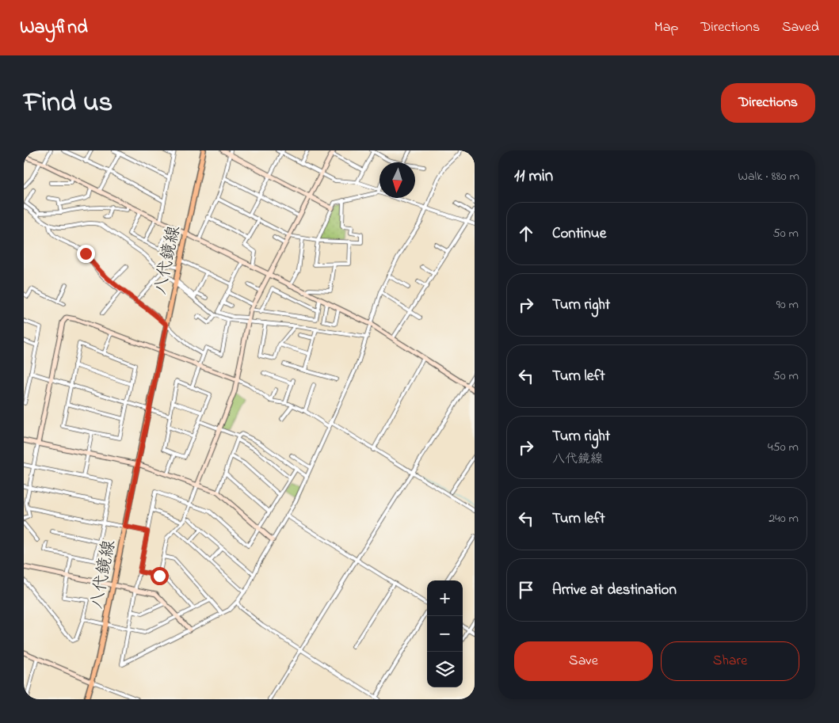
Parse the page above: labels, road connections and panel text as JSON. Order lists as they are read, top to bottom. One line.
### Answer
{"streets":{"main road":["八代鏡線"]},"north":"bottom","page":{"header":"Wayfind","nav":["Map","Directions","Saved"],"title":"Find us","buttons":["Directions",["Save","Share"]],"heading":["11 min","Walk · 880 m"],"list":[["Continue","50 m"],["Turn right","90 m"],["Turn left","50 m"],["Turn right","八代鏡線","450 m"],["Turn left","240 m"],"Arrive at destination"],"map_buttons":["+","−"]}}
